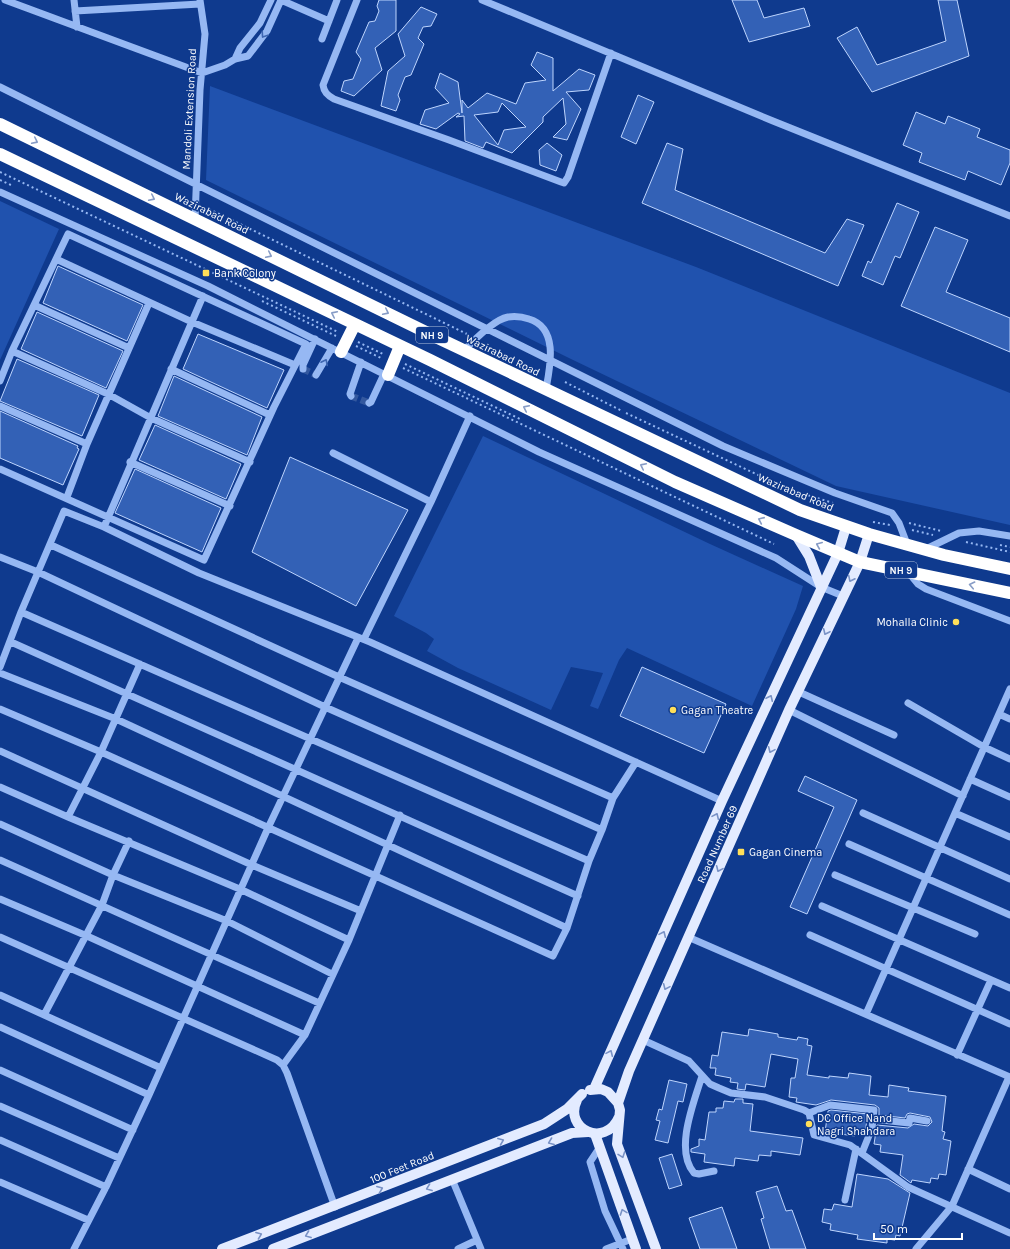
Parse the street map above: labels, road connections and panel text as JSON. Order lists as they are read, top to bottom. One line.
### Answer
{"streets":{"highway":["Wazirabad Road","NH 9"],"main road":["Road Number 69","100 Feet Road"],"street":["Mandoli Extension Road"]},"crossings":[["Mandoli Extension Road","Wazirabad Road"],["Wazirabad Road","Road Number 69"],["NH 9","Road Number 69"],["Road Number 69","100 Feet Road"]],"places":{"transit":["Bank Colony","Gagan Cinema"],"other":["Mohalla Clinic","Gagan Theatre","DC Office Nand Nagri Shahdara"]},"scale_bar":"50 m"}
